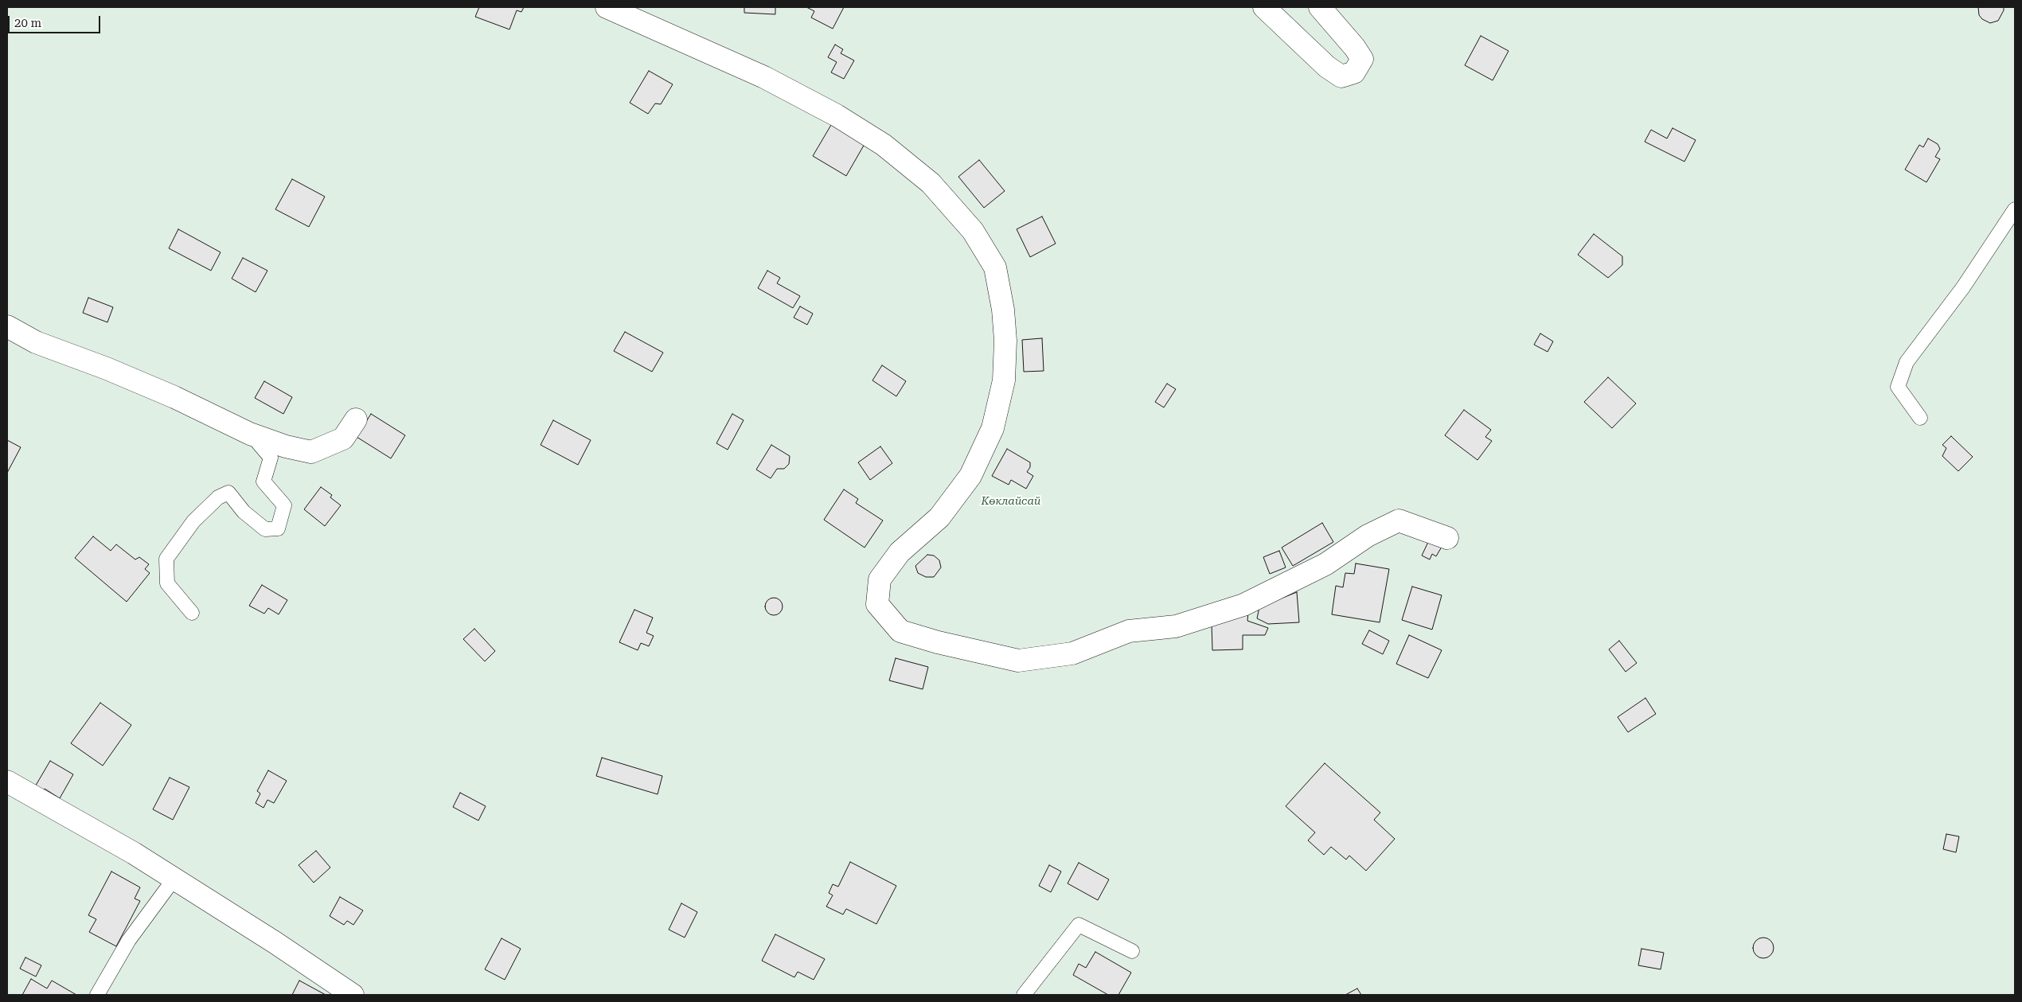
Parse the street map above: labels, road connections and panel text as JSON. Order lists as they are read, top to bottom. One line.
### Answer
{"parks":["Көклайсай"],"scale_bar":"20 m"}
